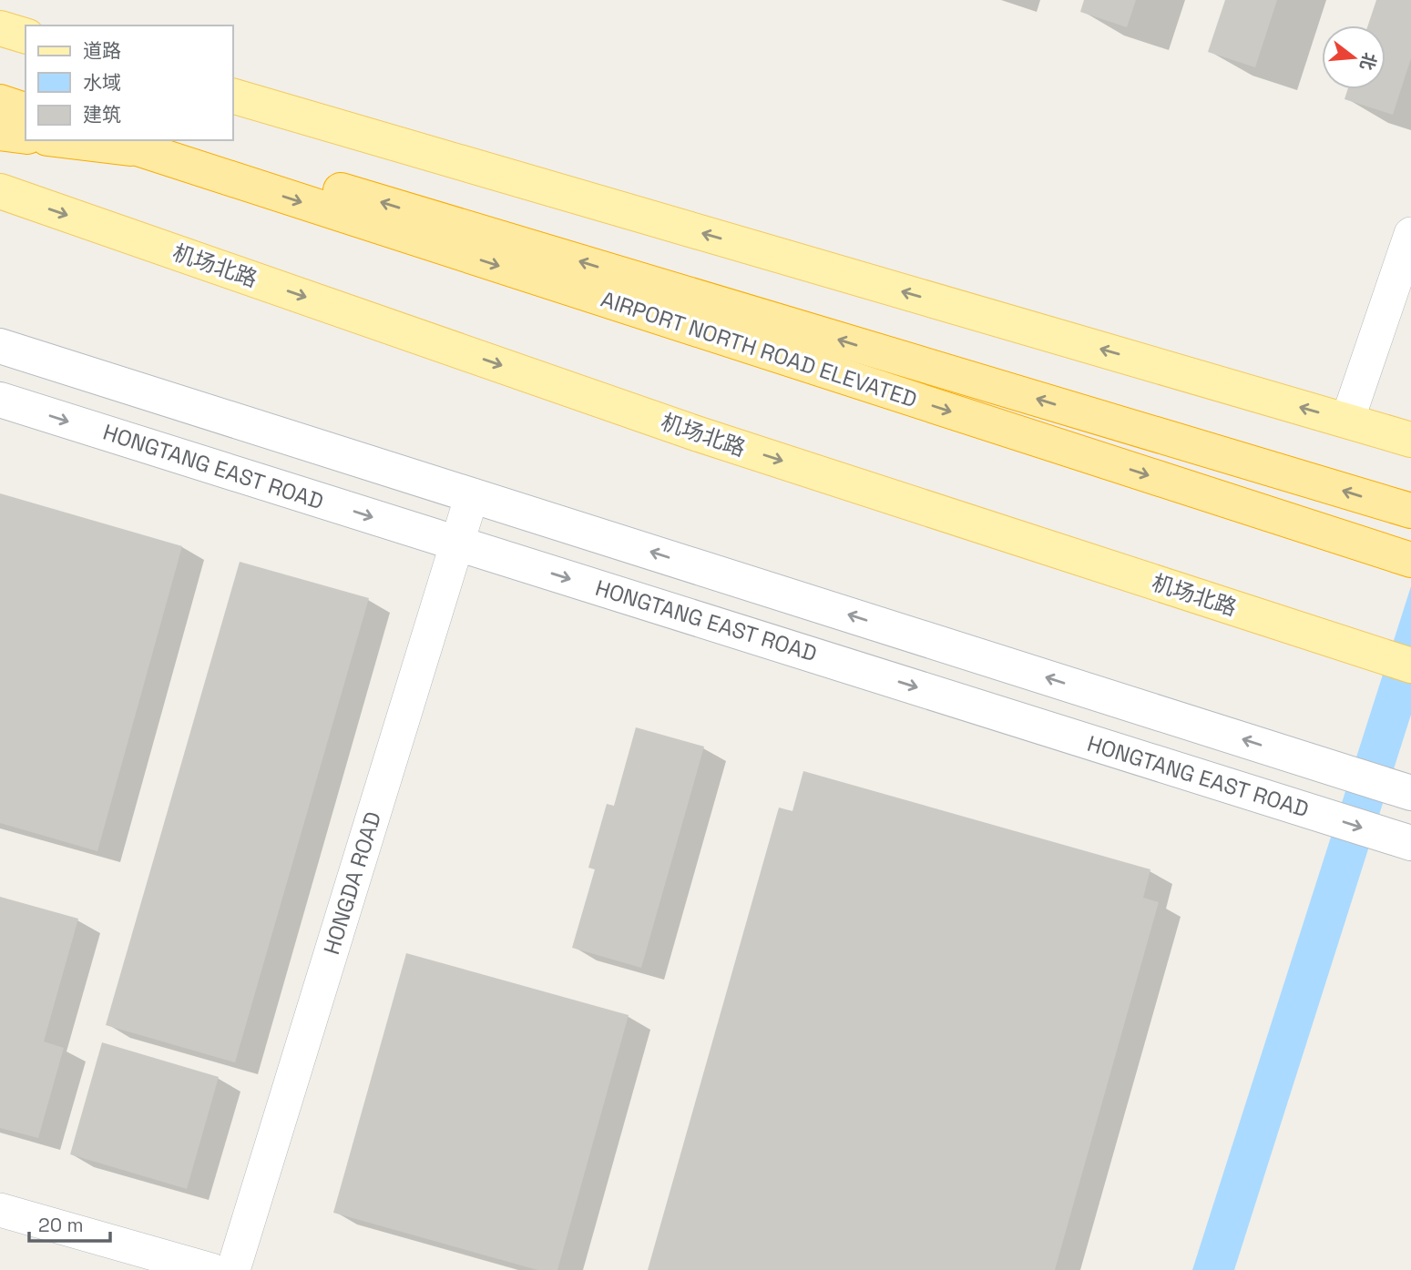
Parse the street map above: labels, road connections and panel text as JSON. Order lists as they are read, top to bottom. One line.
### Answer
{"streets":{"highway":["AIRPORT NORTH ROAD ELEVATED"],"main road":["机场北路","HONGTANG EAST ROAD"],"street":["HONGDA ROAD"]},"crossings":[["HONGTANG EAST ROAD","HONGDA ROAD"]],"legend":["道路","水域","建筑"],"scale_bar":"20 m","north":"right"}
